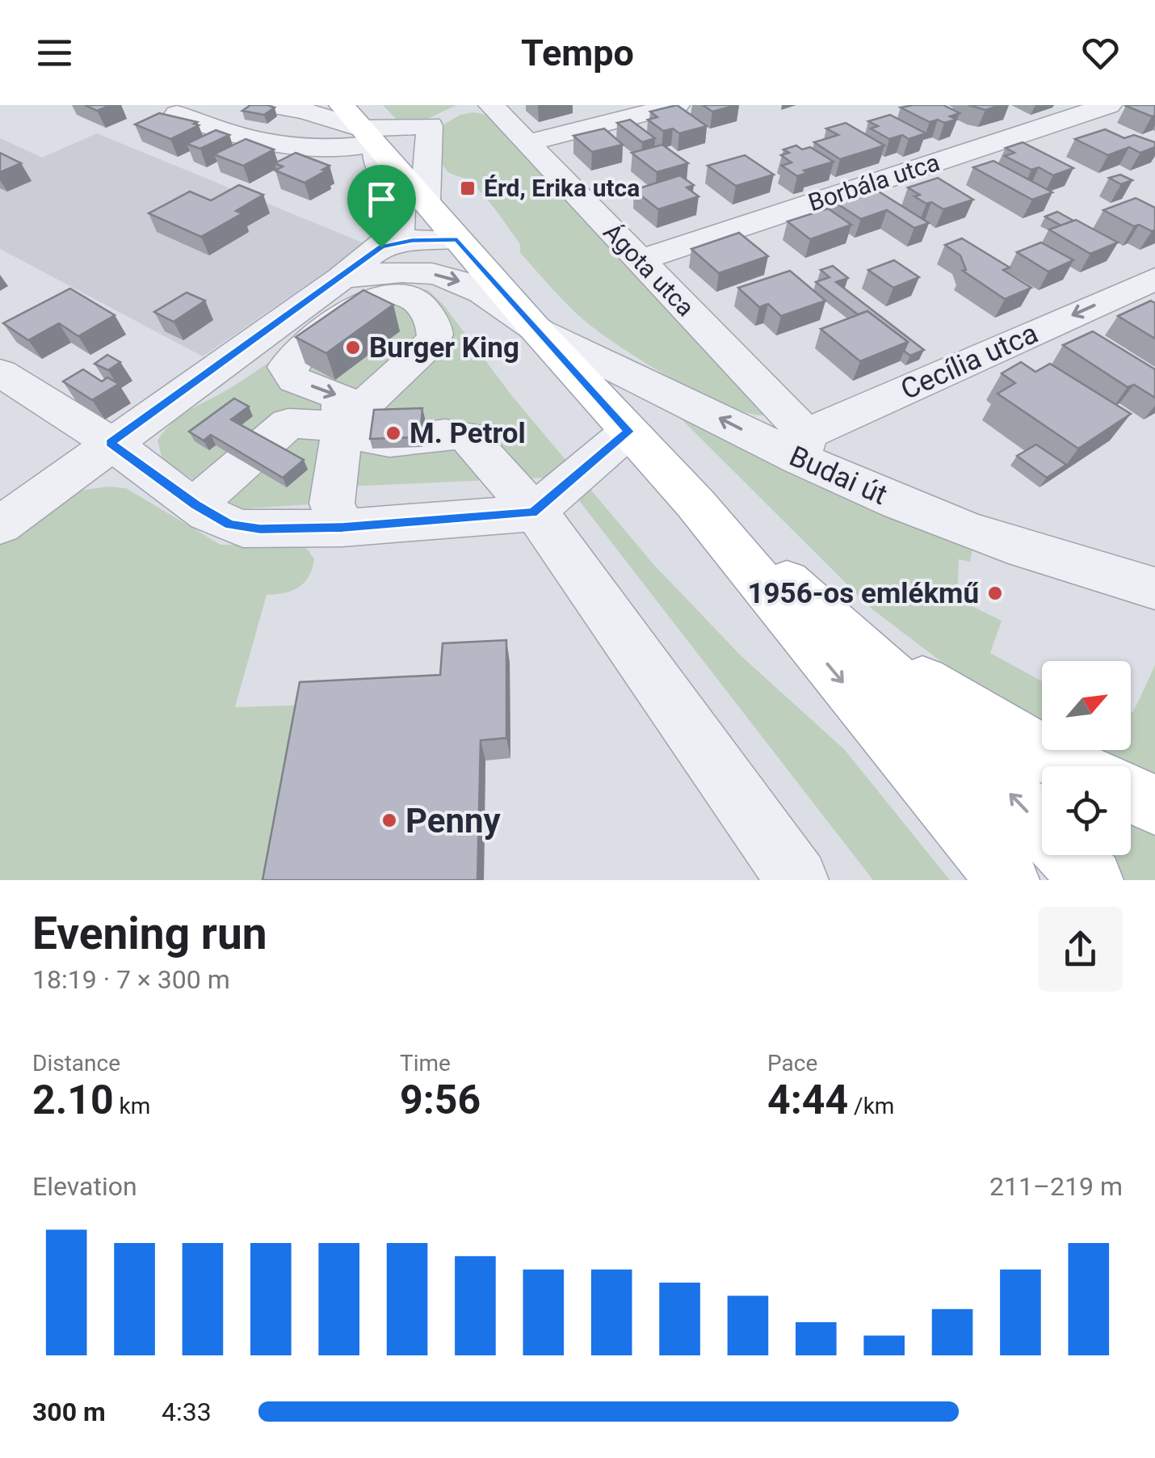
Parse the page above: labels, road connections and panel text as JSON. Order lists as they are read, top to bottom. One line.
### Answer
{"streets":{"main road":["Budai út"],"street":["Borbála utca","Ágota utca","Cecília utca"]},"crossings":[["Borbála utca","Ágota utca"],["Ágota utca","Cecília utca"],["Ágota utca","Budai út"],["Cecília utca","Budai út"]],"one_way":["Cecília utca"],"places":{"transit":["Érd, Erika utca"],"other":["Burger King","M. Petrol","1956-os emlékmű","Penny"]},"north":"top right","page":{"header":"Tempo","heading":["Evening run","18:19 · 7 × 300 m"],"stats":[["Distance","2.10 km"],["Time","9:56"],["Pace","4:44 /km"]],"chart":["Elevation","211–219 m"],"list":[{"name":"300 m","note":"4:33"}]}}
